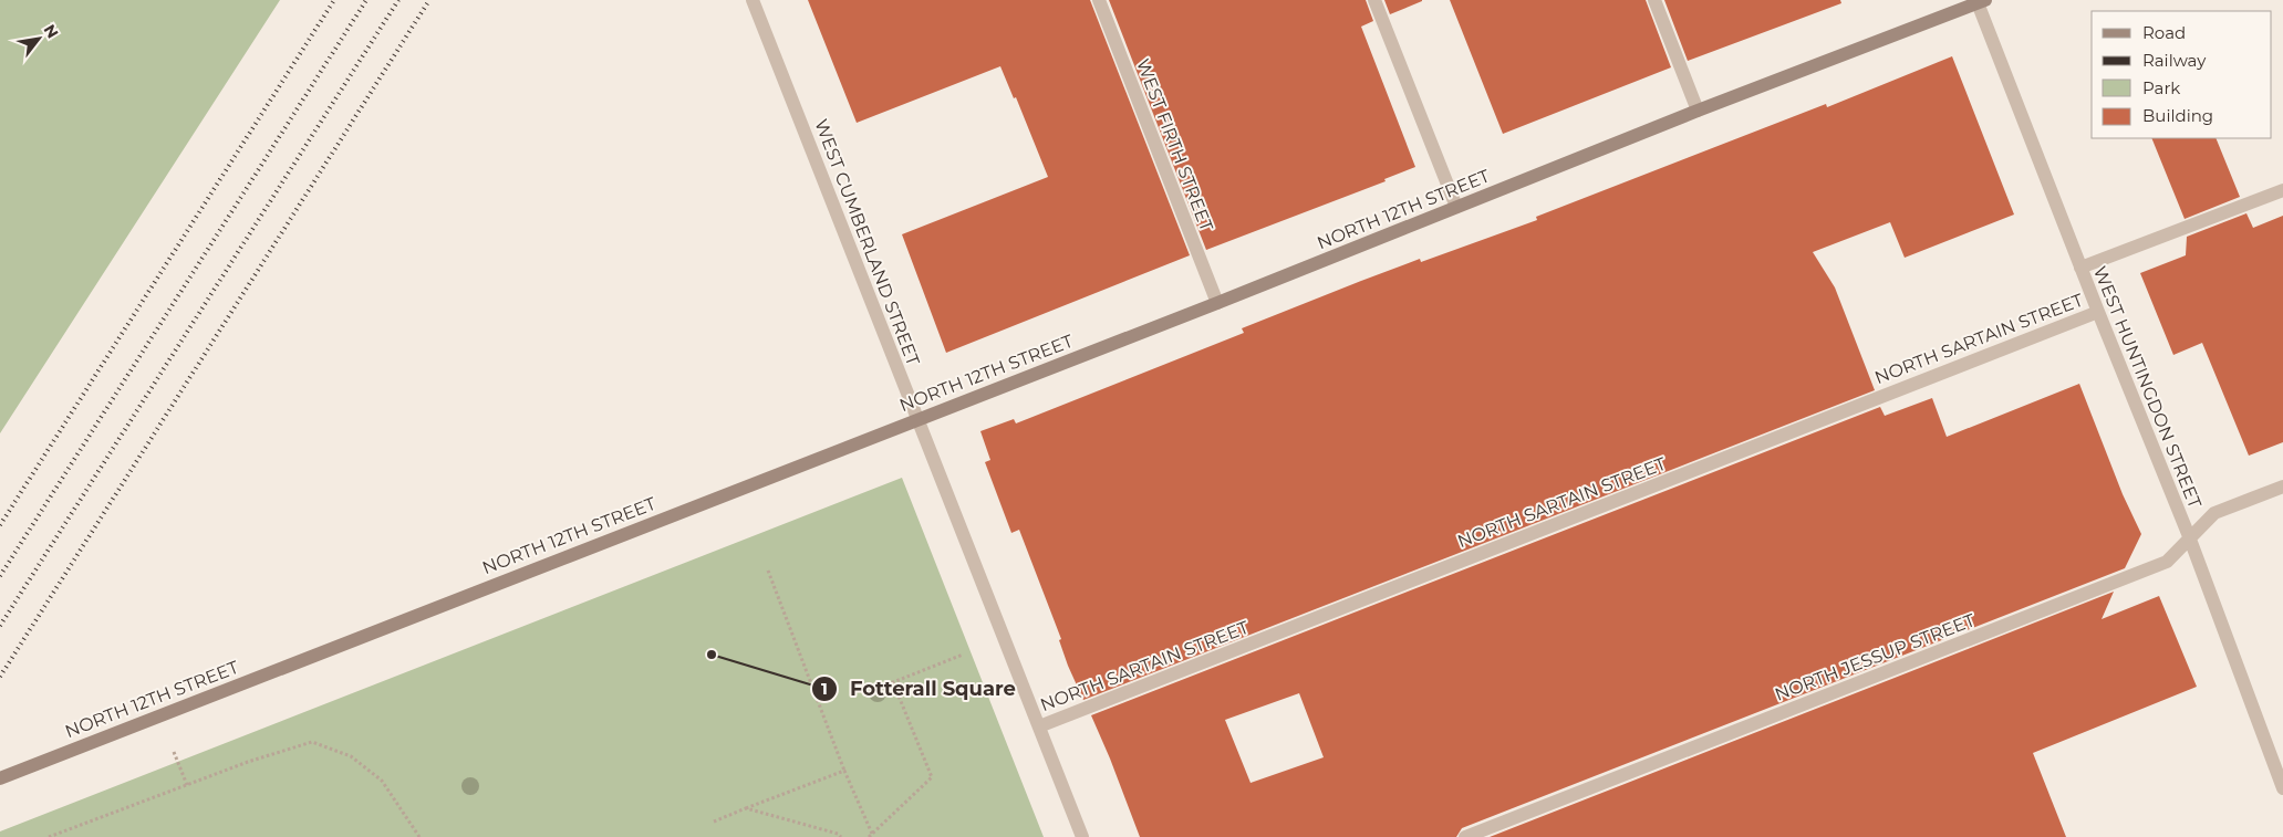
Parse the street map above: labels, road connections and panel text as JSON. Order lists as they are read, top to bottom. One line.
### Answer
{"streets":{"main road":["NORTH 12TH STREET"],"street":["WEST FIRTH STREET","WEST CUMBERLAND STREET","NORTH SARTAIN STREET","WEST HUNTINGDON STREET","NORTH JESSUP STREET"]},"crossings":[["WEST FIRTH STREET","NORTH 12TH STREET"],["NORTH 12TH STREET","WEST CUMBERLAND STREET"],["NORTH 12TH STREET","WEST HUNTINGDON STREET"],["WEST CUMBERLAND STREET","NORTH SARTAIN STREET"],["NORTH SARTAIN STREET","WEST HUNTINGDON STREET"],["WEST HUNTINGDON STREET","NORTH JESSUP STREET"]],"places":["Fotterall Square"],"legend":["Road","Railway","Park","Building"],"north":"top right"}
